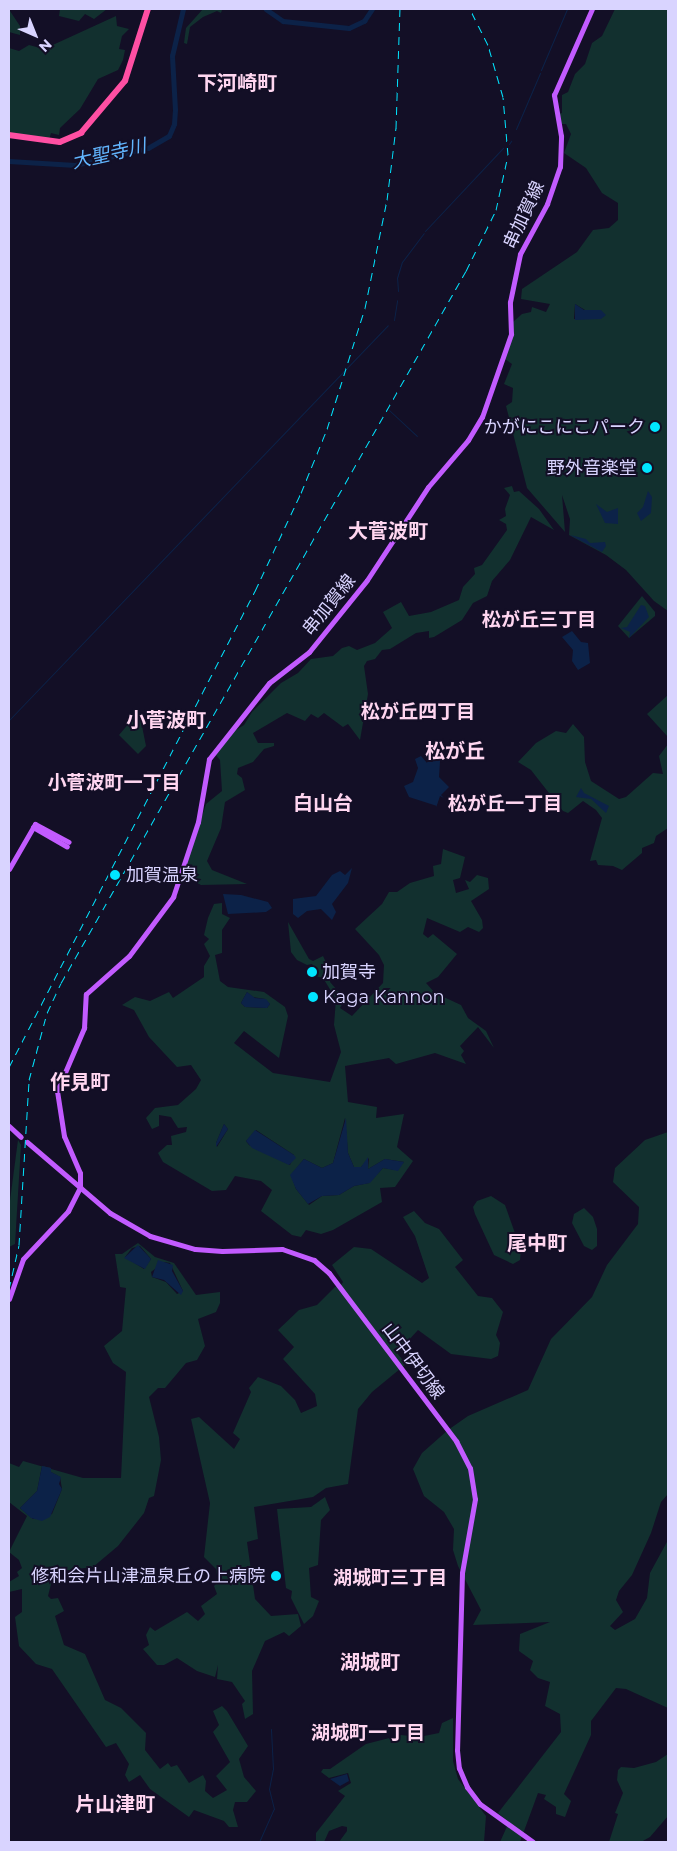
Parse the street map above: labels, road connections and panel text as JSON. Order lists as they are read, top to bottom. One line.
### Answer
{"streets":{"main road":["串加賀線","山中伊切線"]},"crossings":[["串加賀線","山中伊切線"]],"districts":["下河崎町","大菅波町","松が丘三丁目","松が丘四丁目","小菅波町","松が丘","小菅波町一丁目","白山台","松が丘一丁目","作見町","尾中町","湖城町三丁目","湖城町","湖城町一丁目","片山津町"],"water":["大聖寺川"],"places":["かがにこにこパーク","野外音楽堂","加賀温泉","加賀寺","Kaga Kannon","修和会片山津温泉丘の上病院"],"north":"bottom right"}
